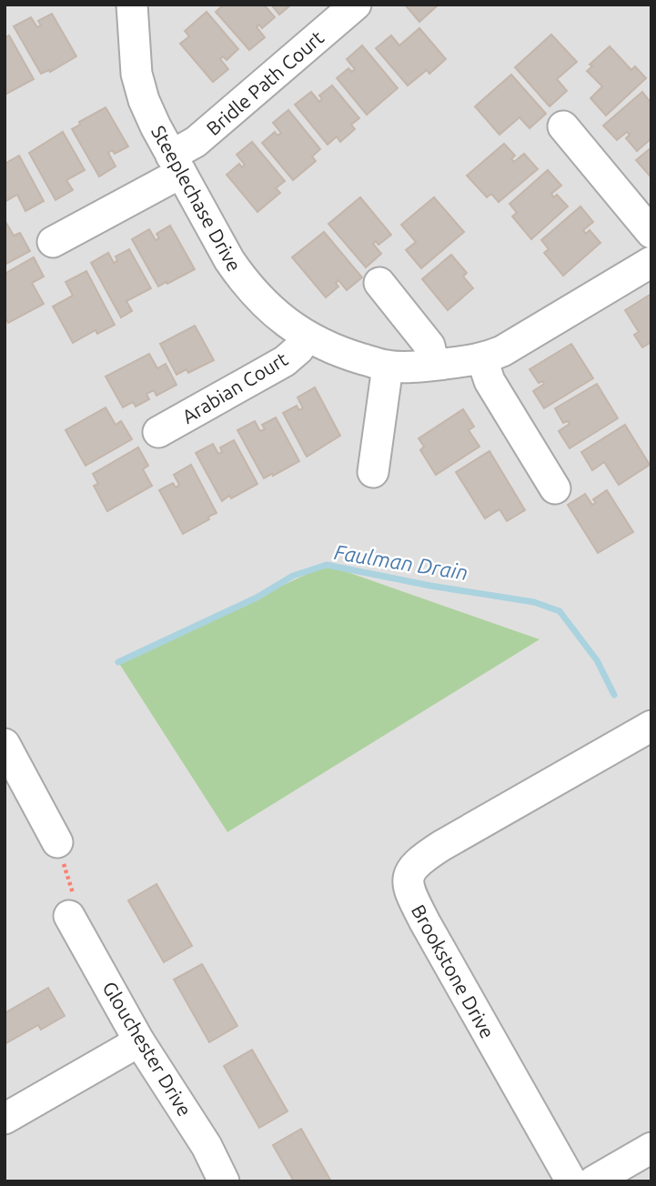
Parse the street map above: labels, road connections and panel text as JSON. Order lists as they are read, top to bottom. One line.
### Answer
{"streets":{"street":["Bridle Path Court","Steeplechase Drive","Arabian Court","Brookstone Drive","Glouchester Drive"]},"crossings":[["Bridle Path Court","Steeplechase Drive"],["Steeplechase Drive","Arabian Court"]],"water":["Faulman Drain"]}
